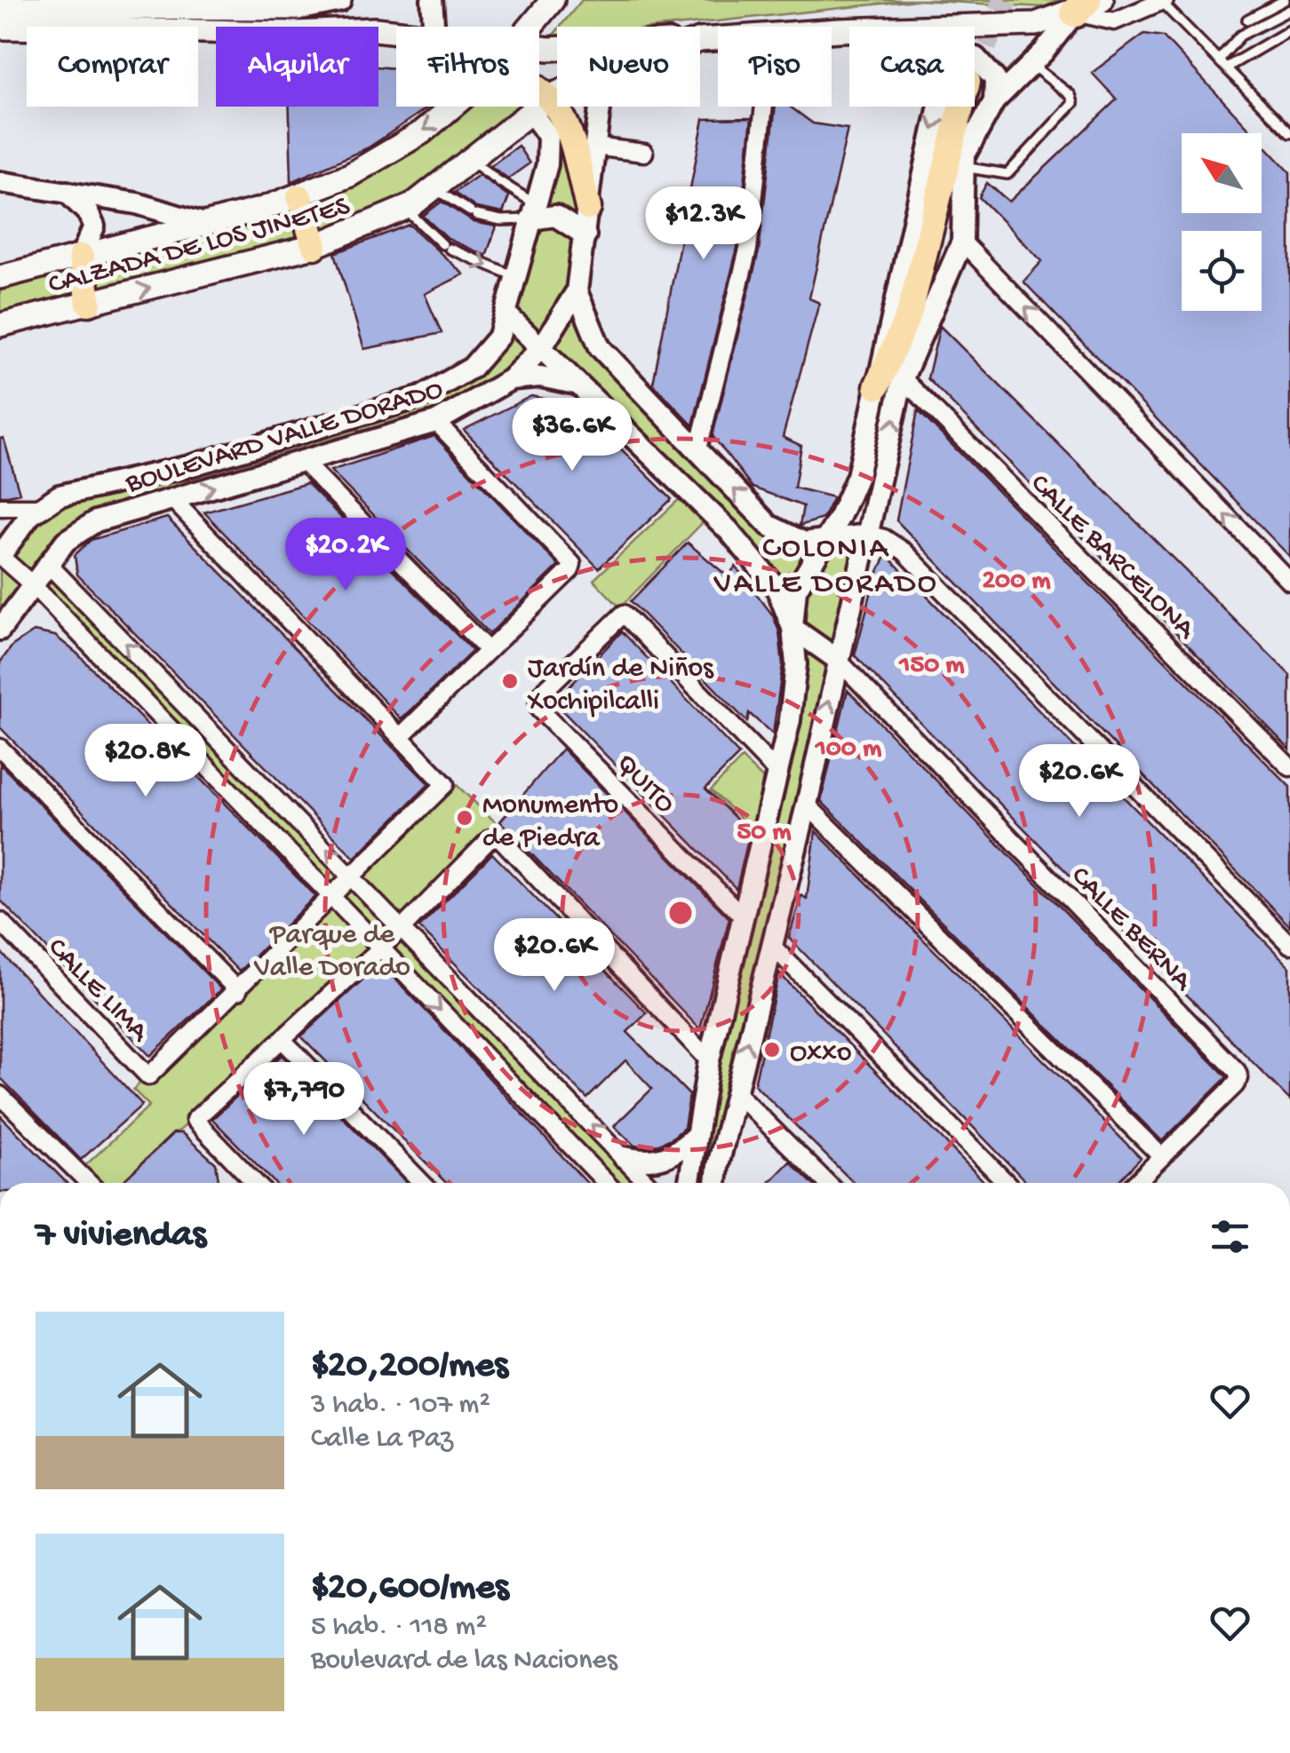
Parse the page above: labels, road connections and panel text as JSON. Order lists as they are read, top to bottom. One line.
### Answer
{"streets":{"main road":["CALZADA DE LOS JINETES"],"street":["BOULEVARD VALLE DORADO","CALLE BARCELONA","QUITO","CALLE BERNA","CALLE LIMA"]},"crossings":[["CALZADA DE LOS JINETES","BOULEVARD VALLE DORADO"]],"districts":["COLONIA VALLE DORADO"],"parks":["Parque de Valle Dorado"],"places":["Jardín de Niños Xochipilcalli","Monumento de Piedra","Oxxo"],"north":"top left","page":{"chip":["Comprar","Alquilar","Filtros","Nuevo","Piso","Casa"],"price":["$12.3K","$36.6K","$20.2K","$20.8K","$20.6K","$20.6K","$7,790"],"heading":"7 viviendas","list":[{"name":"$20,200/mes","note":"3 hab. · 107 m² · Calle La Paz"},{"name":"$20,600/mes","note":"5 hab. · 118 m² · Boulevard de las Naciones"}]},"rings":["200 m","150 m","100 m","50 m"]}
